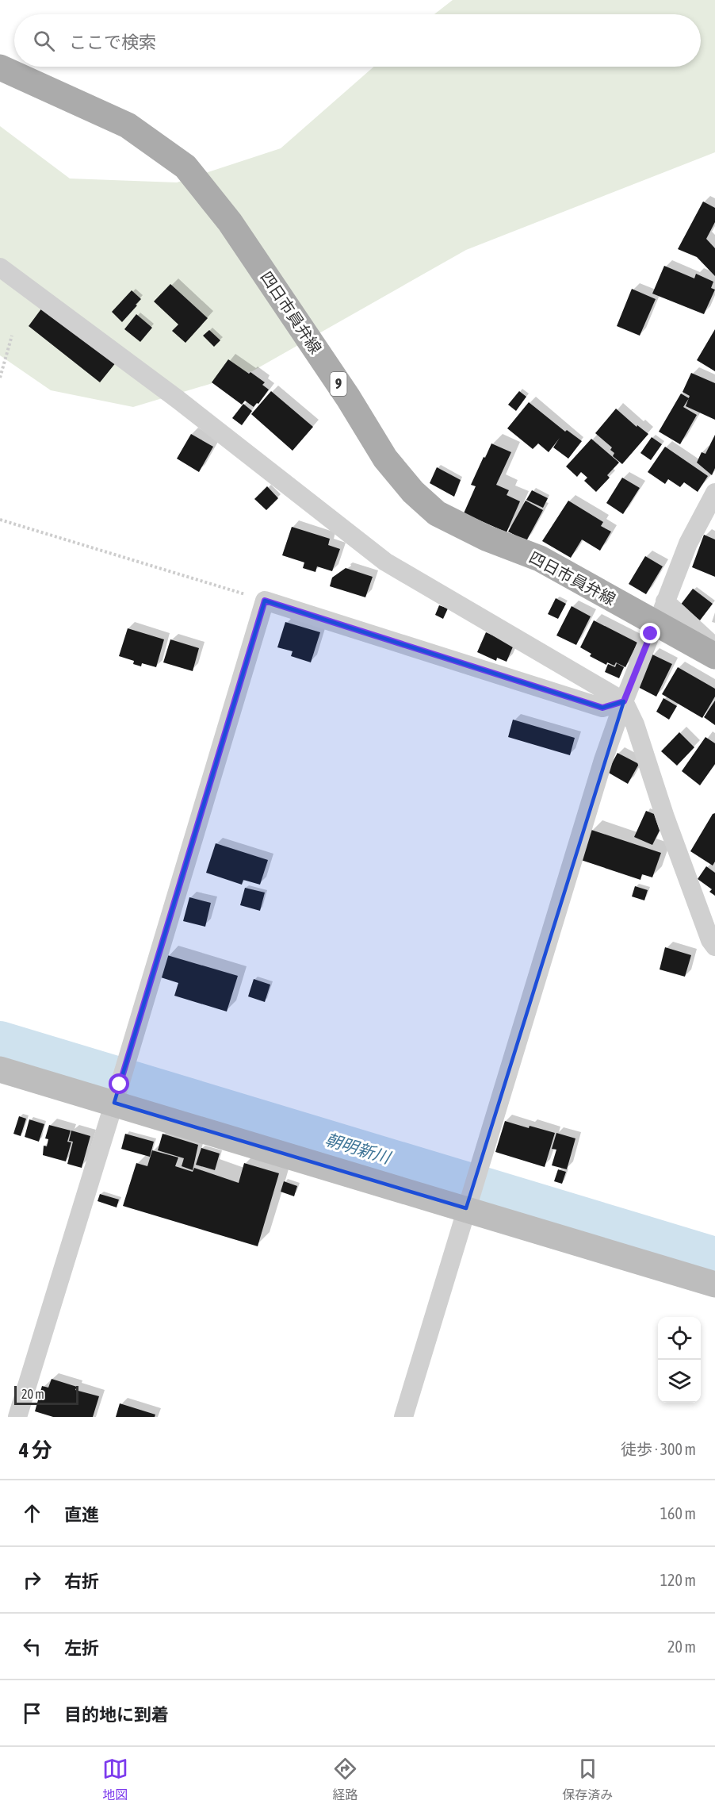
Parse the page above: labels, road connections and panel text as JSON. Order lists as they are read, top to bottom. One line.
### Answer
{"streets":{"main road":["四日市員弁線","9"]},"water":["朝明新川"],"scale_bar":"20 m","page":{"search":"ここで検索","scale":"20 m","heading":["4 分","徒歩 · 300 m"],"list":[["直進","160 m"],["右折","120 m"],["左折","20 m"],"目的地に到着"],"nav":["地図","経路","保存済み"]}}
